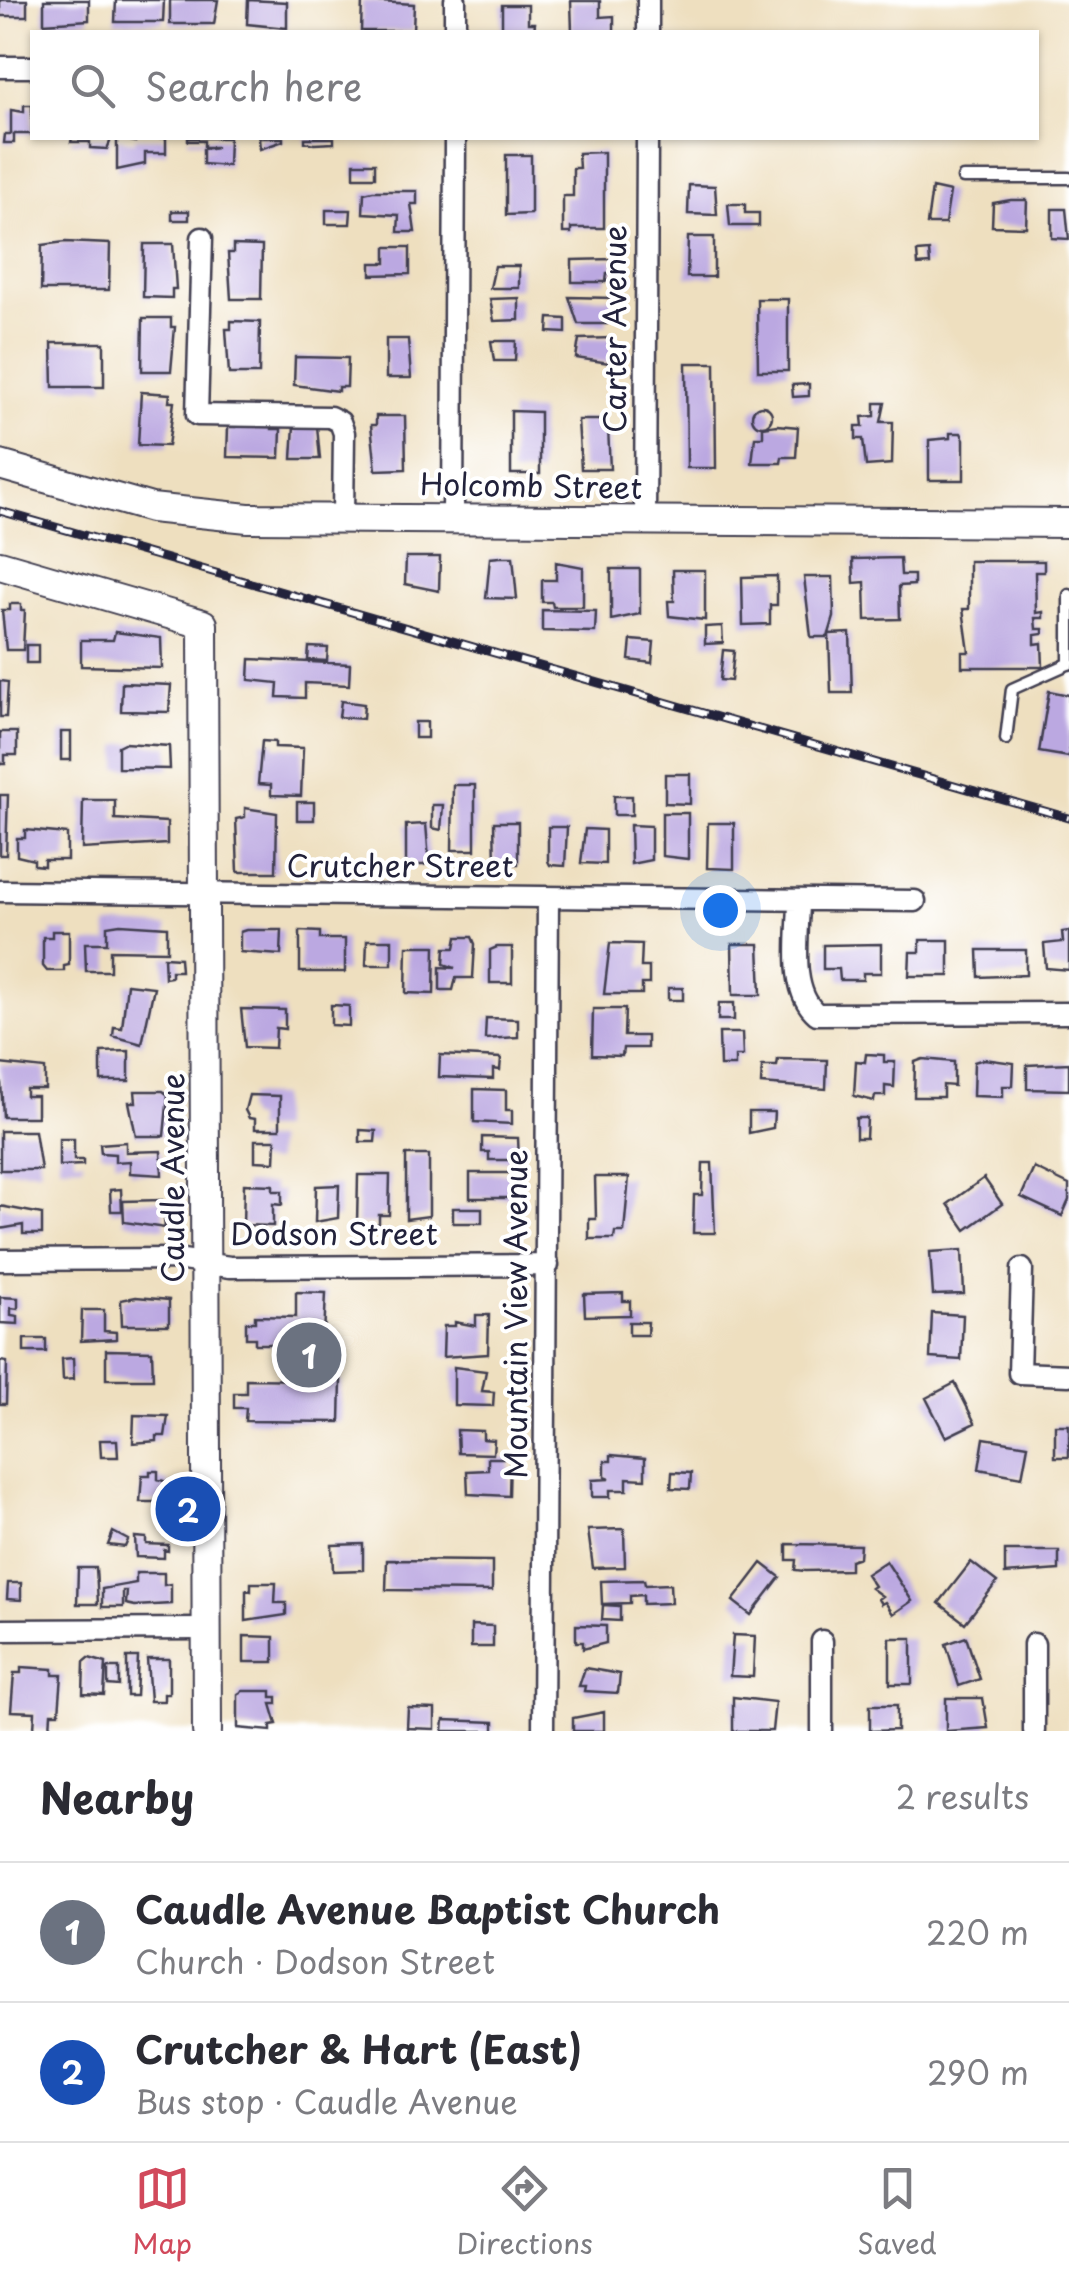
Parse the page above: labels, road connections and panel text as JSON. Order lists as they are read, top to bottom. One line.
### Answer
{"streets":{"street":["Carter Avenue","Holcomb Street","Crutcher Street","Caudle Avenue","Dodson Street","Mountain View Avenue"]},"crossings":[["Carter Avenue","Holcomb Street"],["Crutcher Street","Caudle Avenue"],["Crutcher Street","Mountain View Avenue"],["Caudle Avenue","Dodson Street"],["Dodson Street","Mountain View Avenue"]],"page":{"search":"Search here","pins":["1","2"],"heading":["Nearby","2 results"],"list":[{"mark":"1","name":"Caudle Avenue Baptist Church","note":"Church · Dodson Street","value":"220 m"},{"mark":"2","name":"Crutcher & Hart (East)","note":"Bus stop · Caudle Avenue","value":"290 m"}],"nav":["Map","Directions","Saved"]}}
